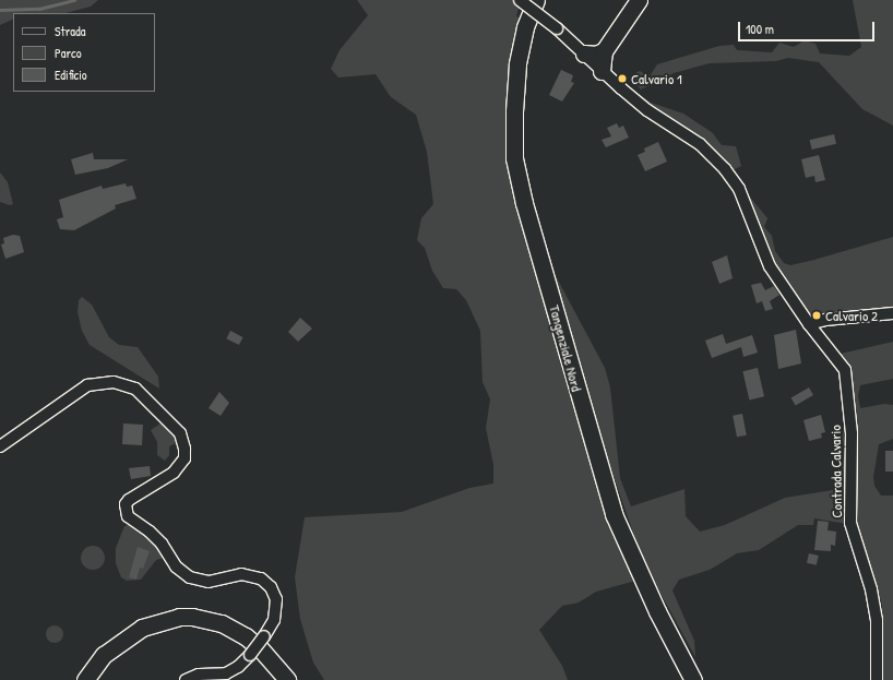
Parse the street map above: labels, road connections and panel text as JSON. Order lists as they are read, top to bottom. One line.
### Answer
{"streets":{"main road":["Tangenziale Nord"],"street":["Contrada Calvario"]},"places":["Calvario 1","Calvario 2"],"legend":["Strada","Parco","Edificio"],"scale_bar":"100 m"}
